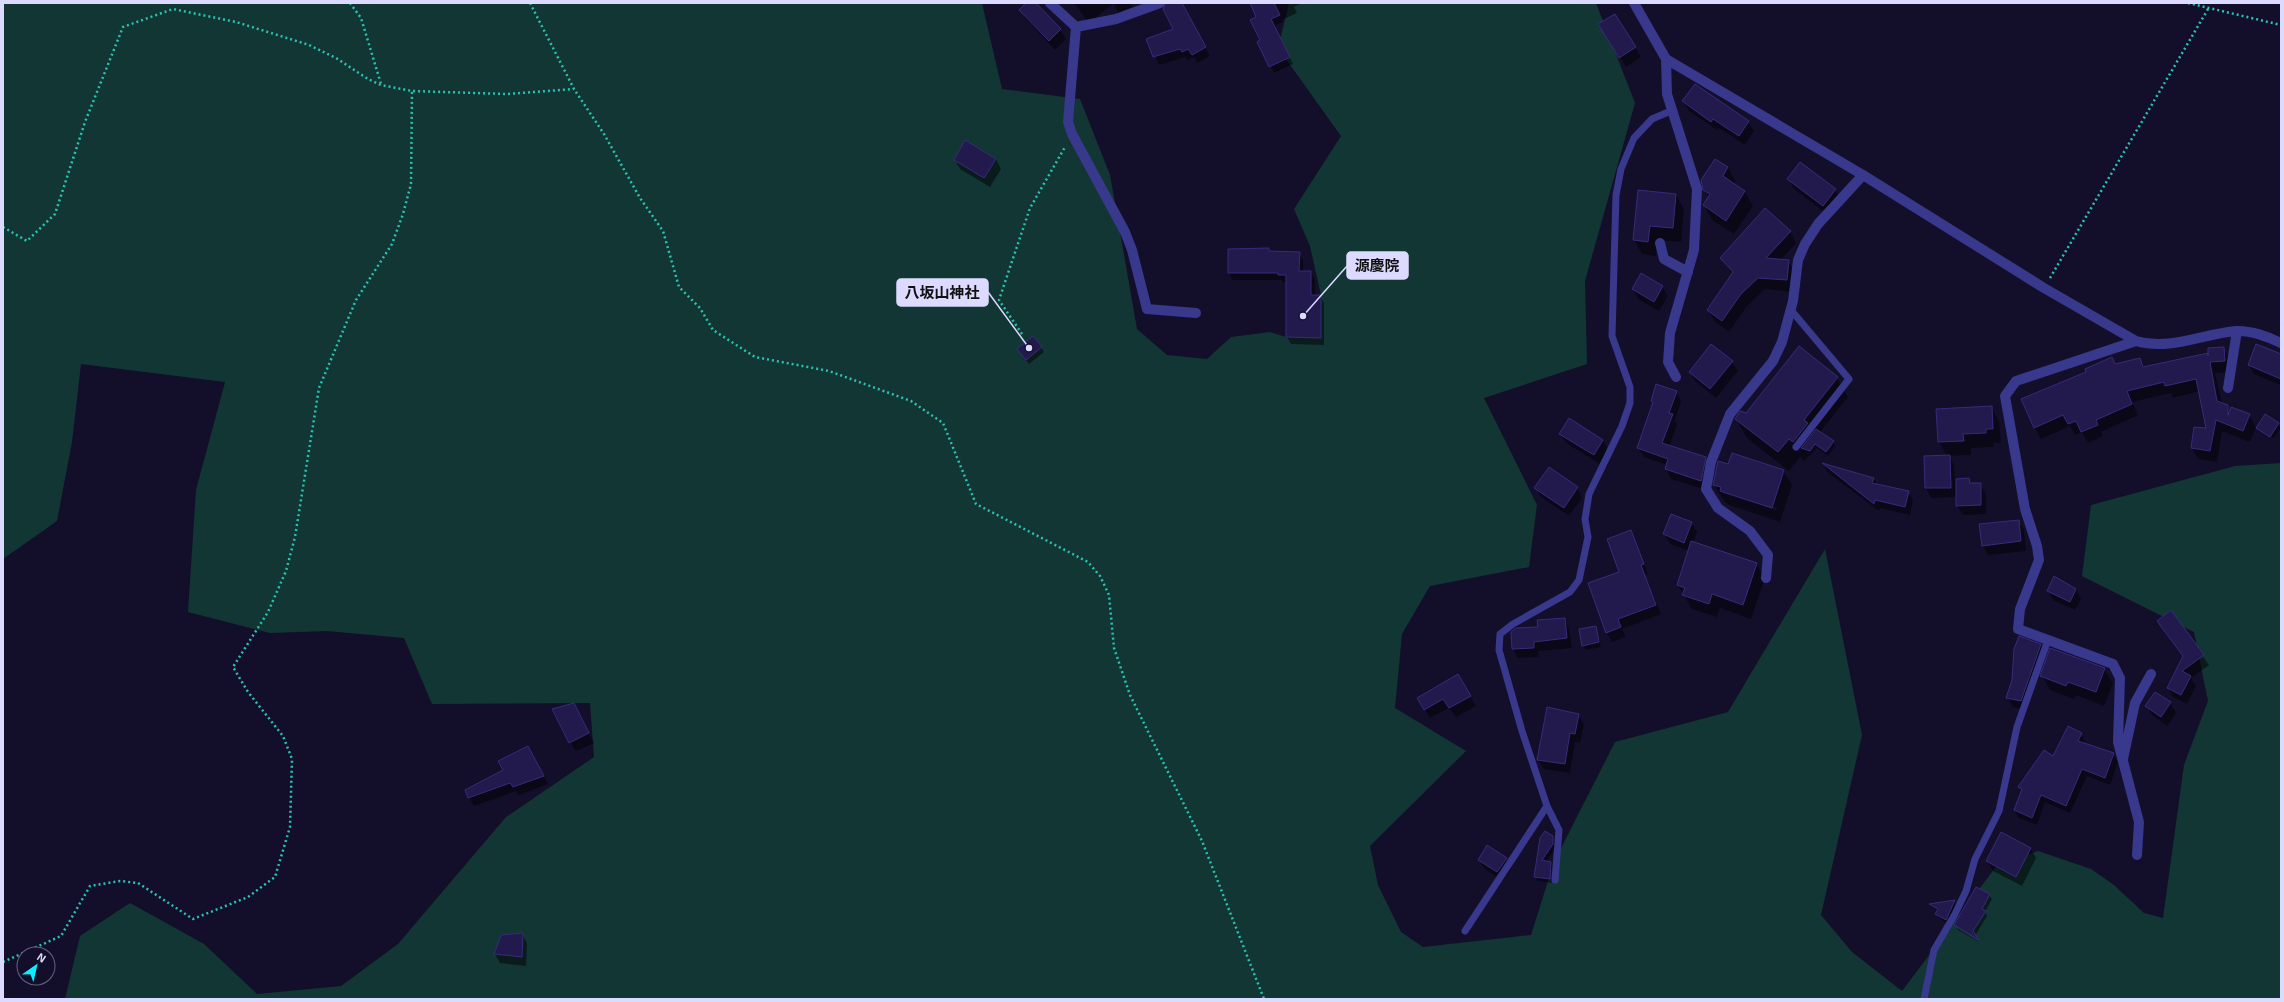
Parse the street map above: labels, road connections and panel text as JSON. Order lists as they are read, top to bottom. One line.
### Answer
{"places":["源慶院","八坂山神社"],"north":"top right"}
